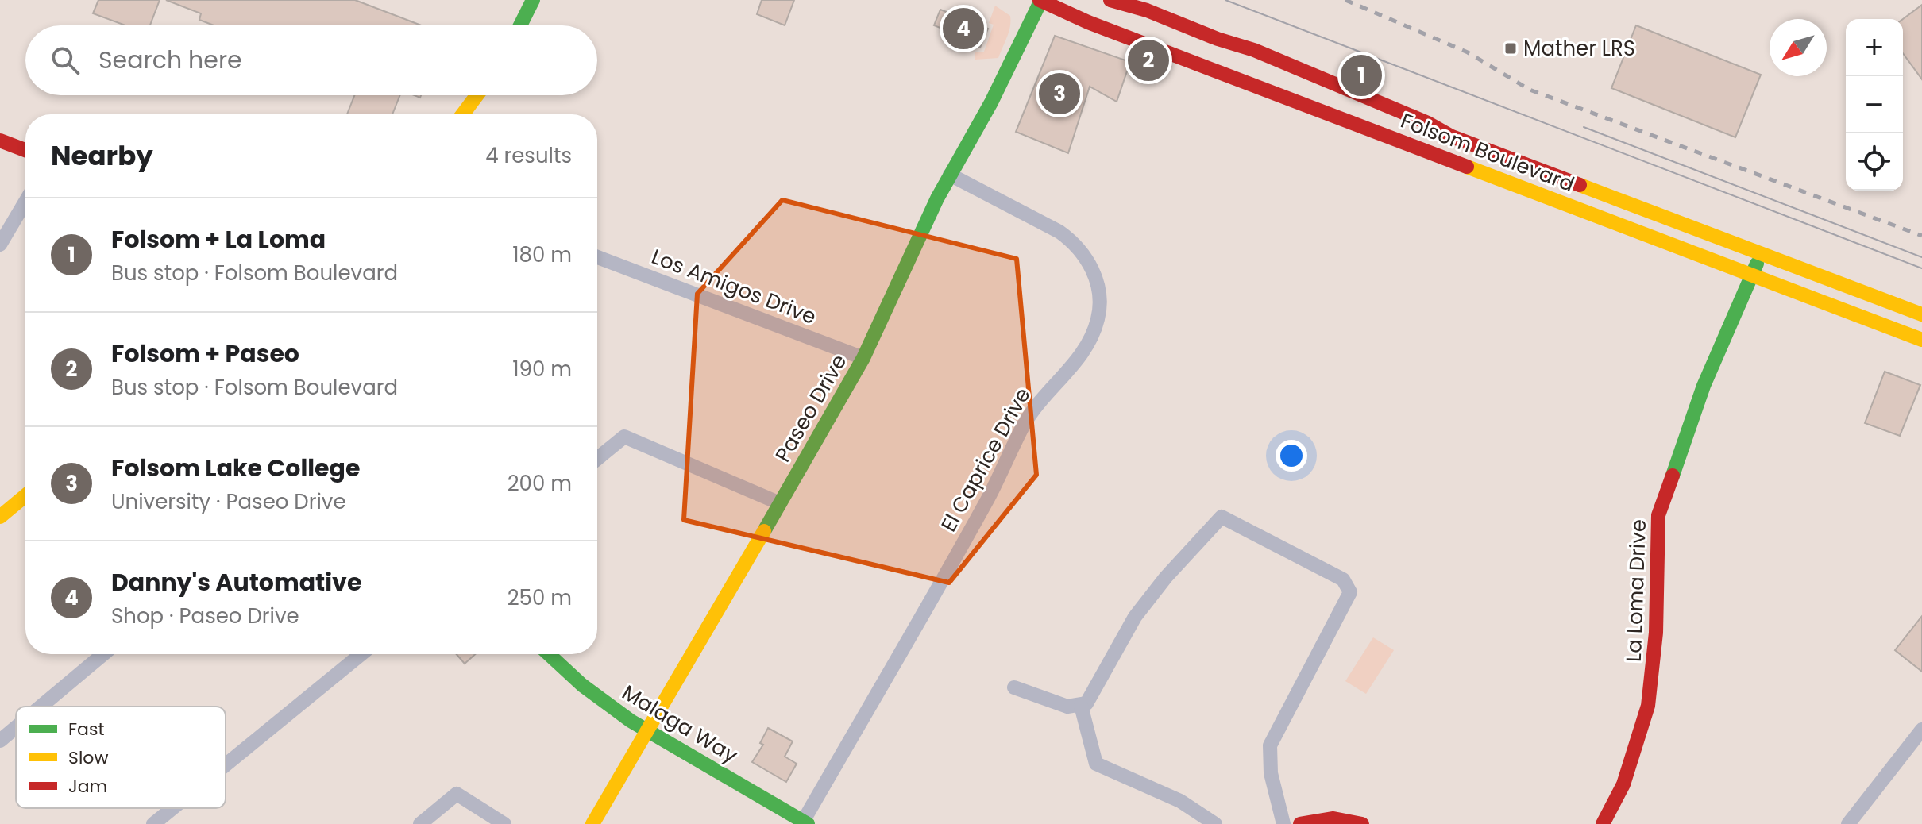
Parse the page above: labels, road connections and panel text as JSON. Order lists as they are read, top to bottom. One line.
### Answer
{"streets":{"street":["Folsom Boulevard","Los Amigos Drive","Paseo Drive","El Caprice Drive","La Loma Drive","Malaga Way"]},"crossings":[["Folsom Boulevard","Paseo Drive"],["Folsom Boulevard","La Loma Drive"],["Los Amigos Drive","Paseo Drive"],["Paseo Drive","El Caprice Drive"],["Paseo Drive","Malaga Way"],["El Caprice Drive","Malaga Way"]],"places":{"transit":["Mather LRS"]},"legend":["Fast","Slow","Jam"],"north":"bottom left","page":{"pins":["4","2","1","3"],"map_buttons":["+","−"],"search":"Search here","heading":["Nearby","4 results"],"list":[{"mark":"1","name":"Folsom + La Loma","note":"Bus stop · Folsom Boulevard","value":"180 m"},{"mark":"2","name":"Folsom + Paseo","note":"Bus stop · Folsom Boulevard","value":"190 m"},{"mark":"3","name":"Folsom Lake College","note":"University · Paseo Drive","value":"200 m"},{"mark":"4","name":"Danny's Automative","note":"Shop · Paseo Drive","value":"250 m"}]}}
